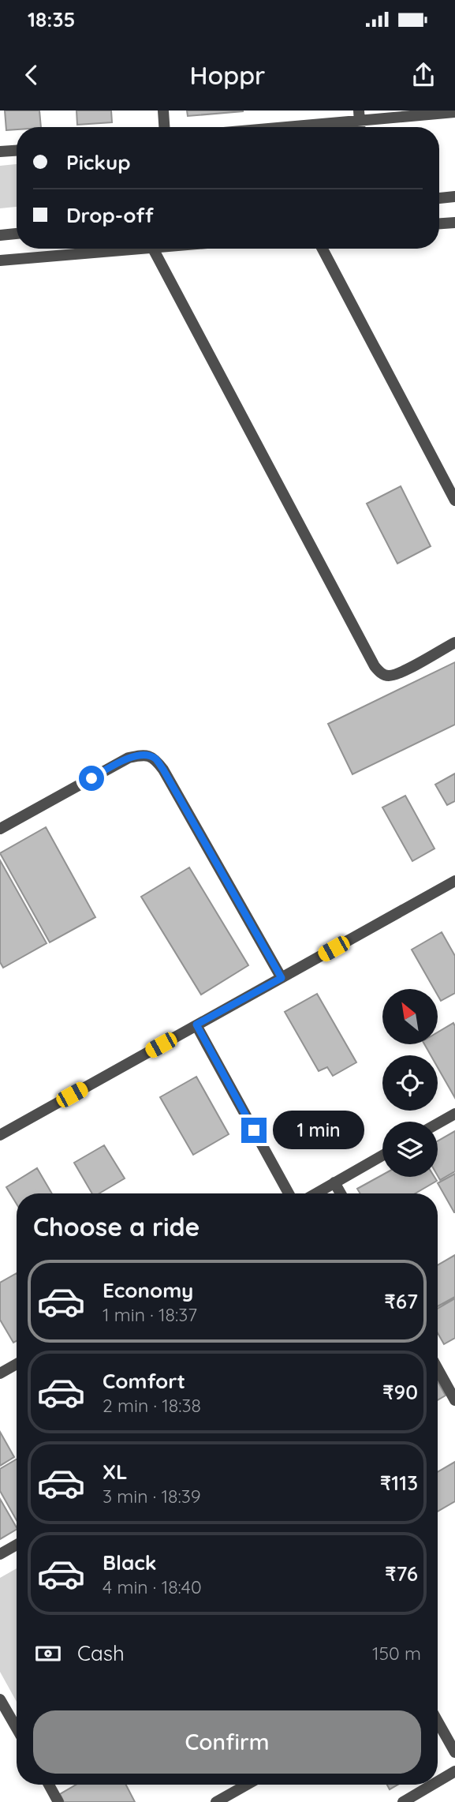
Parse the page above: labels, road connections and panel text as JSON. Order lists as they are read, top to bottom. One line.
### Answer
{"north":"top left","page":{"status":"18:35","header":"Hoppr","banner":["Pickup","Drop-off"],"bubble":"1 min","heading":"Choose a ride","list":[{"name":"Economy","note":"1 min · 18:37","value":"₹67"},{"name":"Comfort","note":"2 min · 18:38","value":"₹90"},{"name":"XL","note":"3 min · 18:39","value":"₹113"},{"name":"Black","note":"4 min · 18:40","value":"₹76"}],"pay":["Cash","150 m"],"buttons":"Confirm"}}
